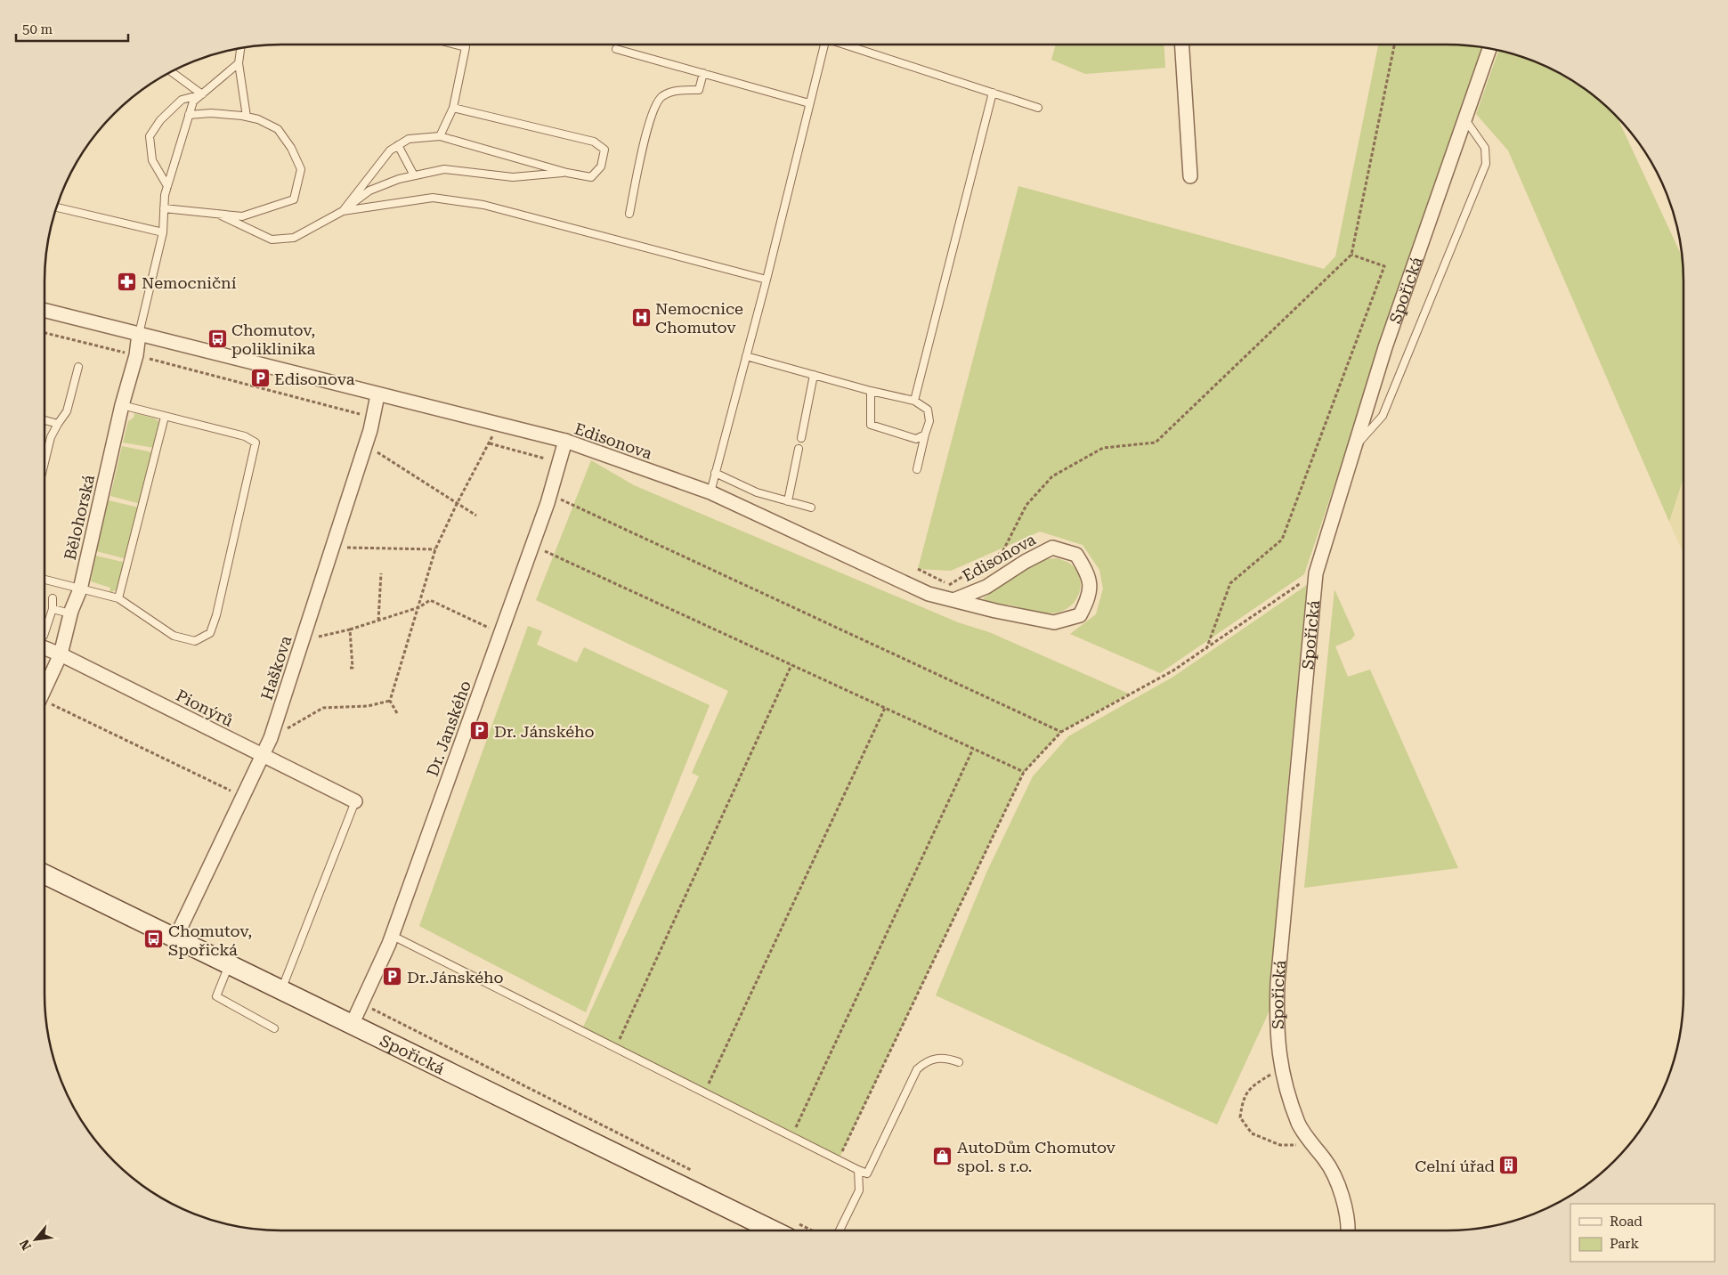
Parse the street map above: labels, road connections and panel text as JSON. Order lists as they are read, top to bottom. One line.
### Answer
{"streets":{"street":["Spořická","Edisonova","Bělohorská","Haškova","Pionýrů","Dr. Janského"]},"crossings":[["Spořická","Haškova"],["Spořická","Dr. Janského"],["Edisonova","Bělohorská"],["Edisonova","Haškova"],["Edisonova","Dr. Janského"],["Bělohorská","Pionýrů"],["Haškova","Pionýrů"]],"places":{"pharmacy":["Nemocniční"],"hospital":["Nemocnice Chomutov"],"bus stop":["Chomutov, poliklinika","Chomutov, Spořická"],"parking":["Edisonova","Dr. Jánského","Dr.Jánského"],"shop":["AutoDům Chomutov spol. s r.o."],"building":["Celní úřad"]},"legend":["Road","Park"],"scale_bar":"50 m","north":"bottom left"}
